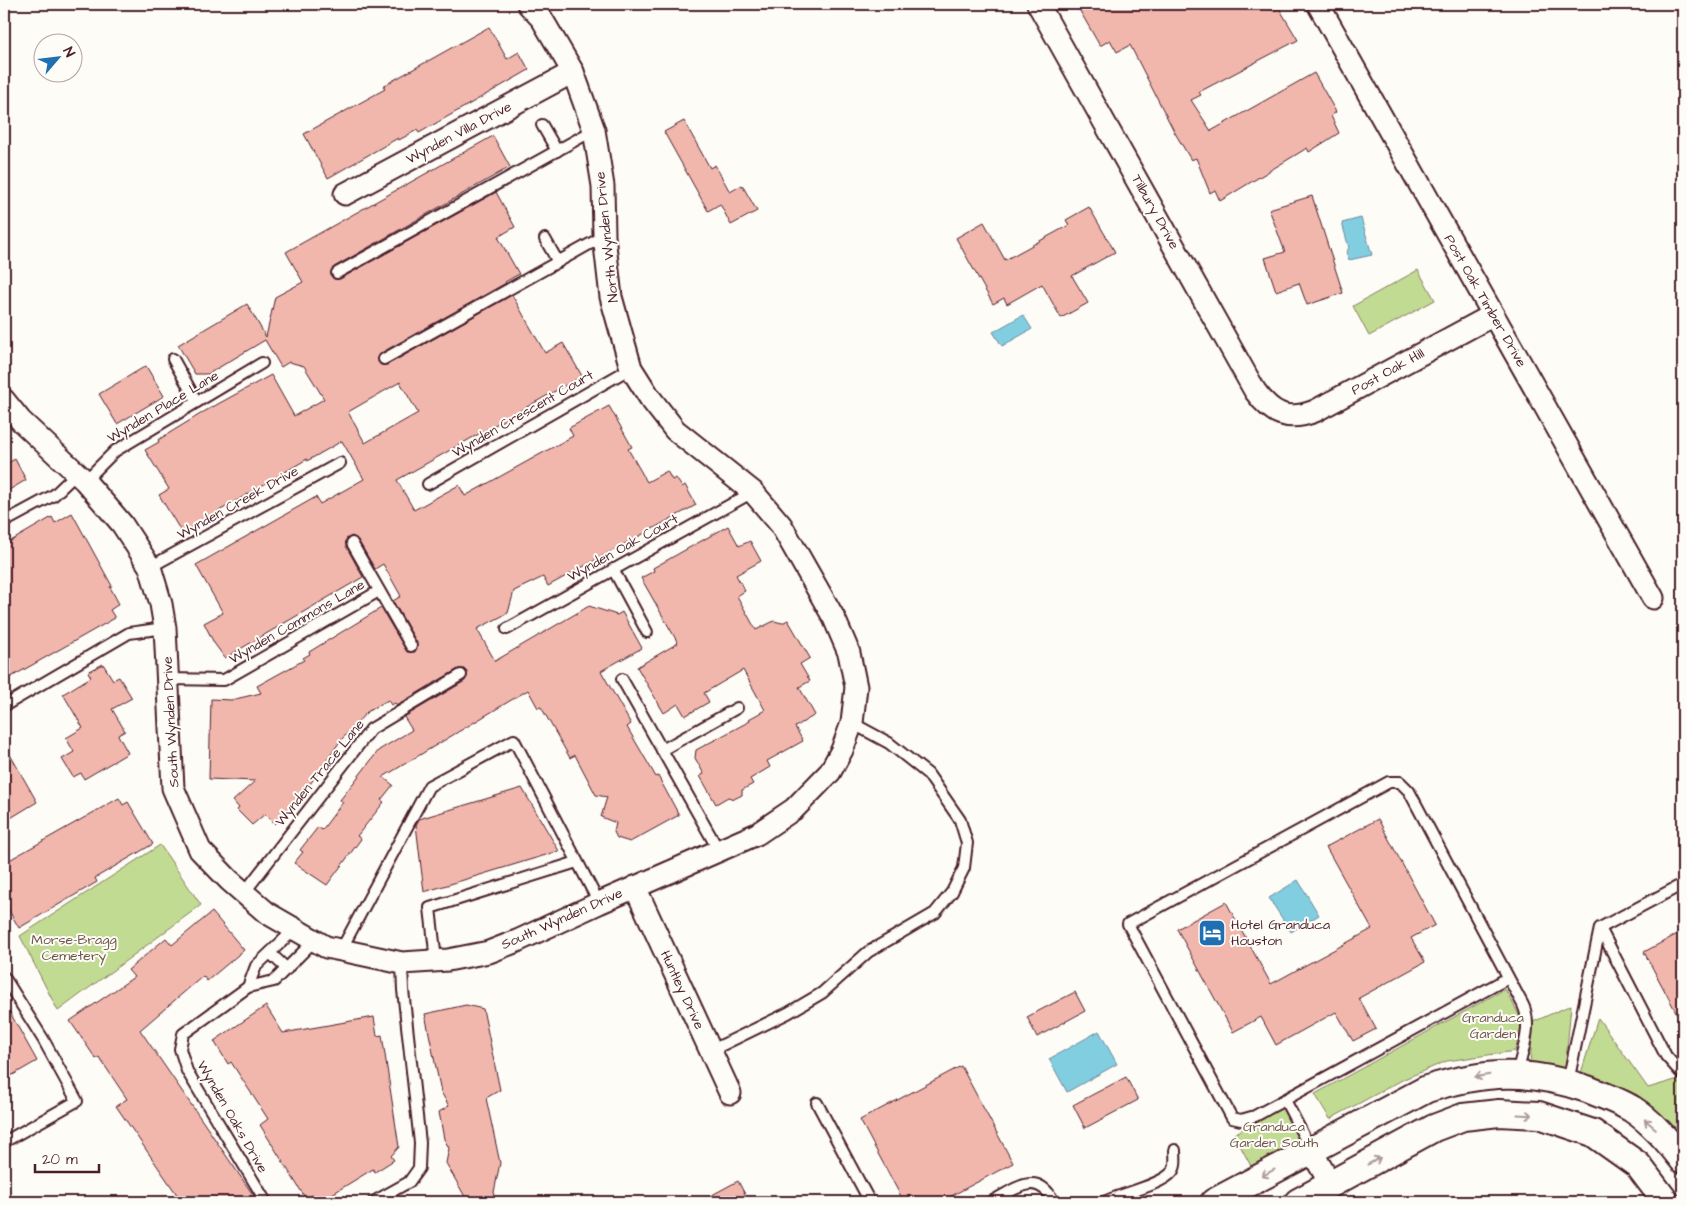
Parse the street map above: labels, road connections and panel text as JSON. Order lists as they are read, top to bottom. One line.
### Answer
{"streets":{"street":["Wynden Villa Drive","Tilbury Drive","North Wynden Drive","Post Oak Timber Drive","Post Oak Hill","South Wynden Drive","Huntley Drive"],"lane":["Wynden Place Lane","Wynden Crescent Court","Wynden Creek Drive","Wynden Oak Court","Wynden Commons Lane","Wynden Trace Lane","Wynden Oaks Drive"]},"crossings":[["Wynden Villa Drive","North Wynden Drive"],["Tilbury Drive","Post Oak Hill"],["North Wynden Drive","Wynden Crescent Court"],["North Wynden Drive","Wynden Oak Court"],["North Wynden Drive","South Wynden Drive"],["North Wynden Drive","Huntley Drive"],["Post Oak Timber Drive","Post Oak Hill"],["Wynden Place Lane","South Wynden Drive"],["Wynden Creek Drive","South Wynden Drive"],["Wynden Commons Lane","South Wynden Drive"],["South Wynden Drive","Wynden Trace Lane"],["South Wynden Drive","Huntley Drive"],["South Wynden Drive","Wynden Oaks Drive"]],"parks":["Morse-Bragg Cemetery","Granduca Garden","Granduca Garden South"],"places":{"hotel":["Hotel Granduca Houston"]},"scale_bar":"20 m","north":"top right"}
